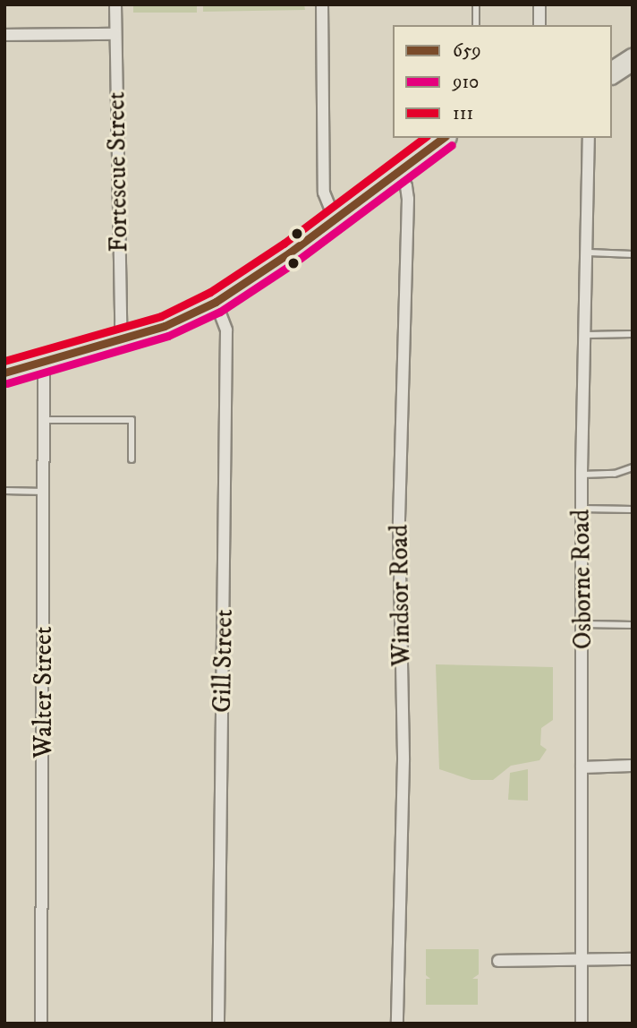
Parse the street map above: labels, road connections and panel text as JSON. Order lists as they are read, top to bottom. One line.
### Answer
{"streets":{"street":["Fortescue Street","Osborne Road","Windsor Road","Gill Street","Walter Street"]},"lines":["transit line 659","transit line 111","transit line 910"],"legend":["659","910","111"]}
